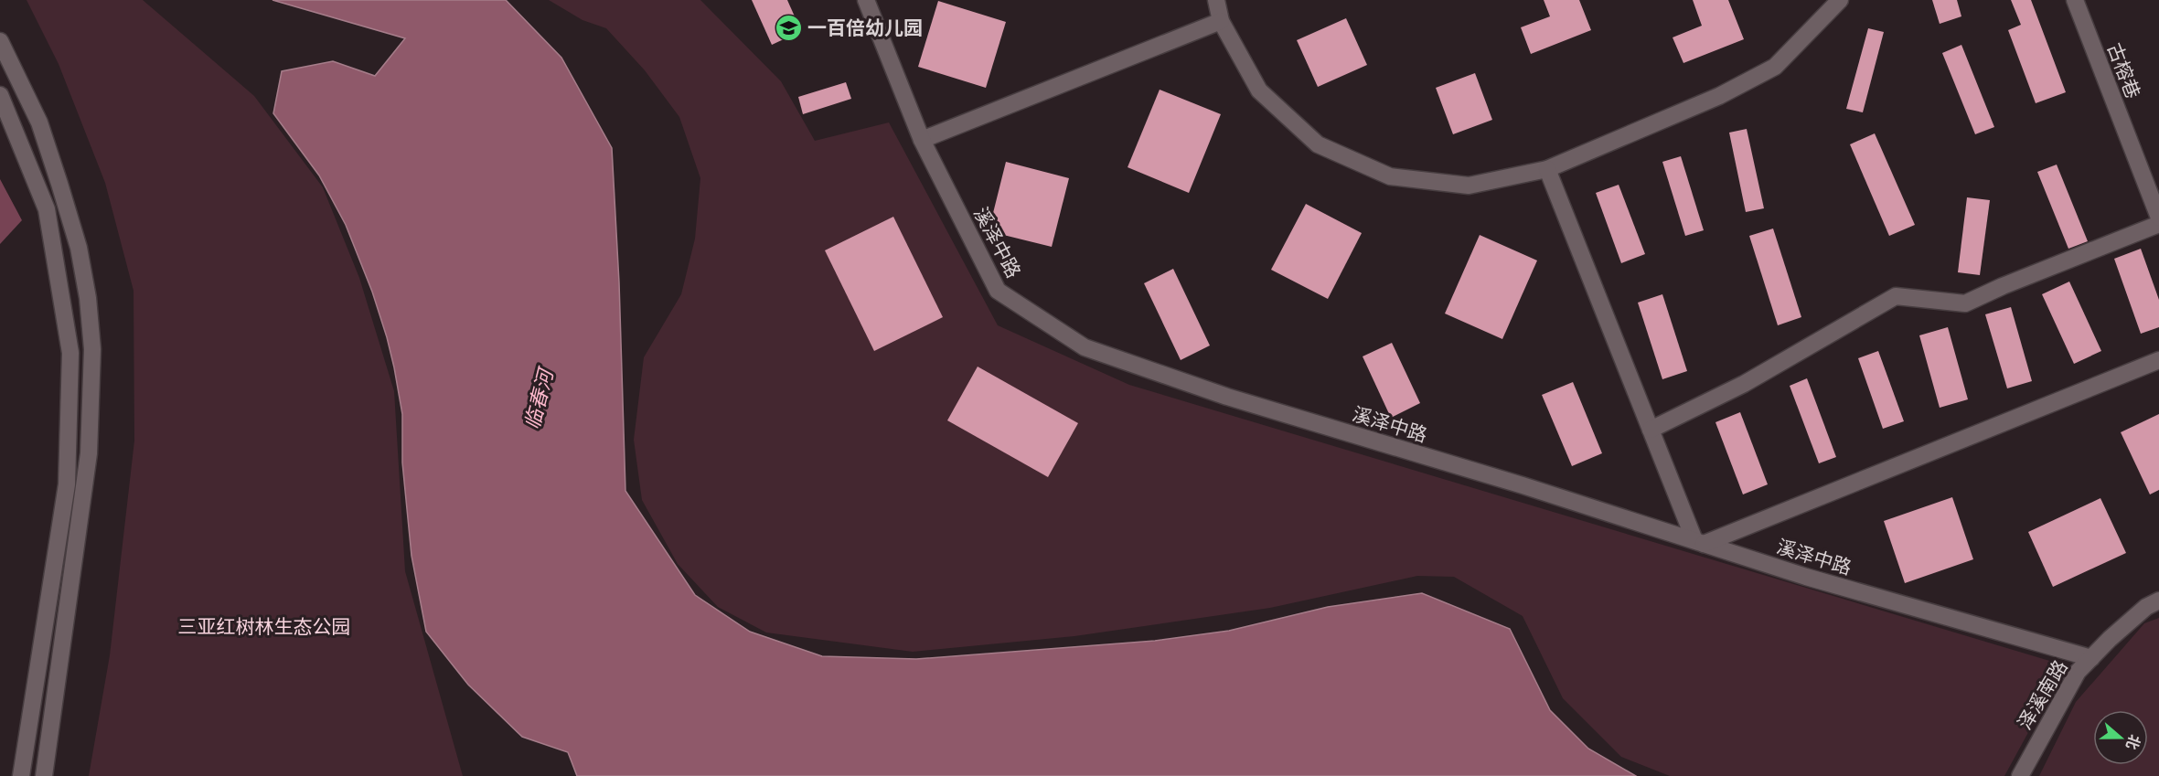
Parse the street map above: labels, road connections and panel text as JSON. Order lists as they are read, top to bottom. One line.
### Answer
{"streets":{"street":["古榕巷","溪泽中路","泽溪南路"]},"crossings":[["溪泽中路","泽溪南路"]],"water":["临春河"],"parks":["三亚红树林生态公园"],"places":{"school or university":["一百倍幼儿园"]},"north":"right"}
